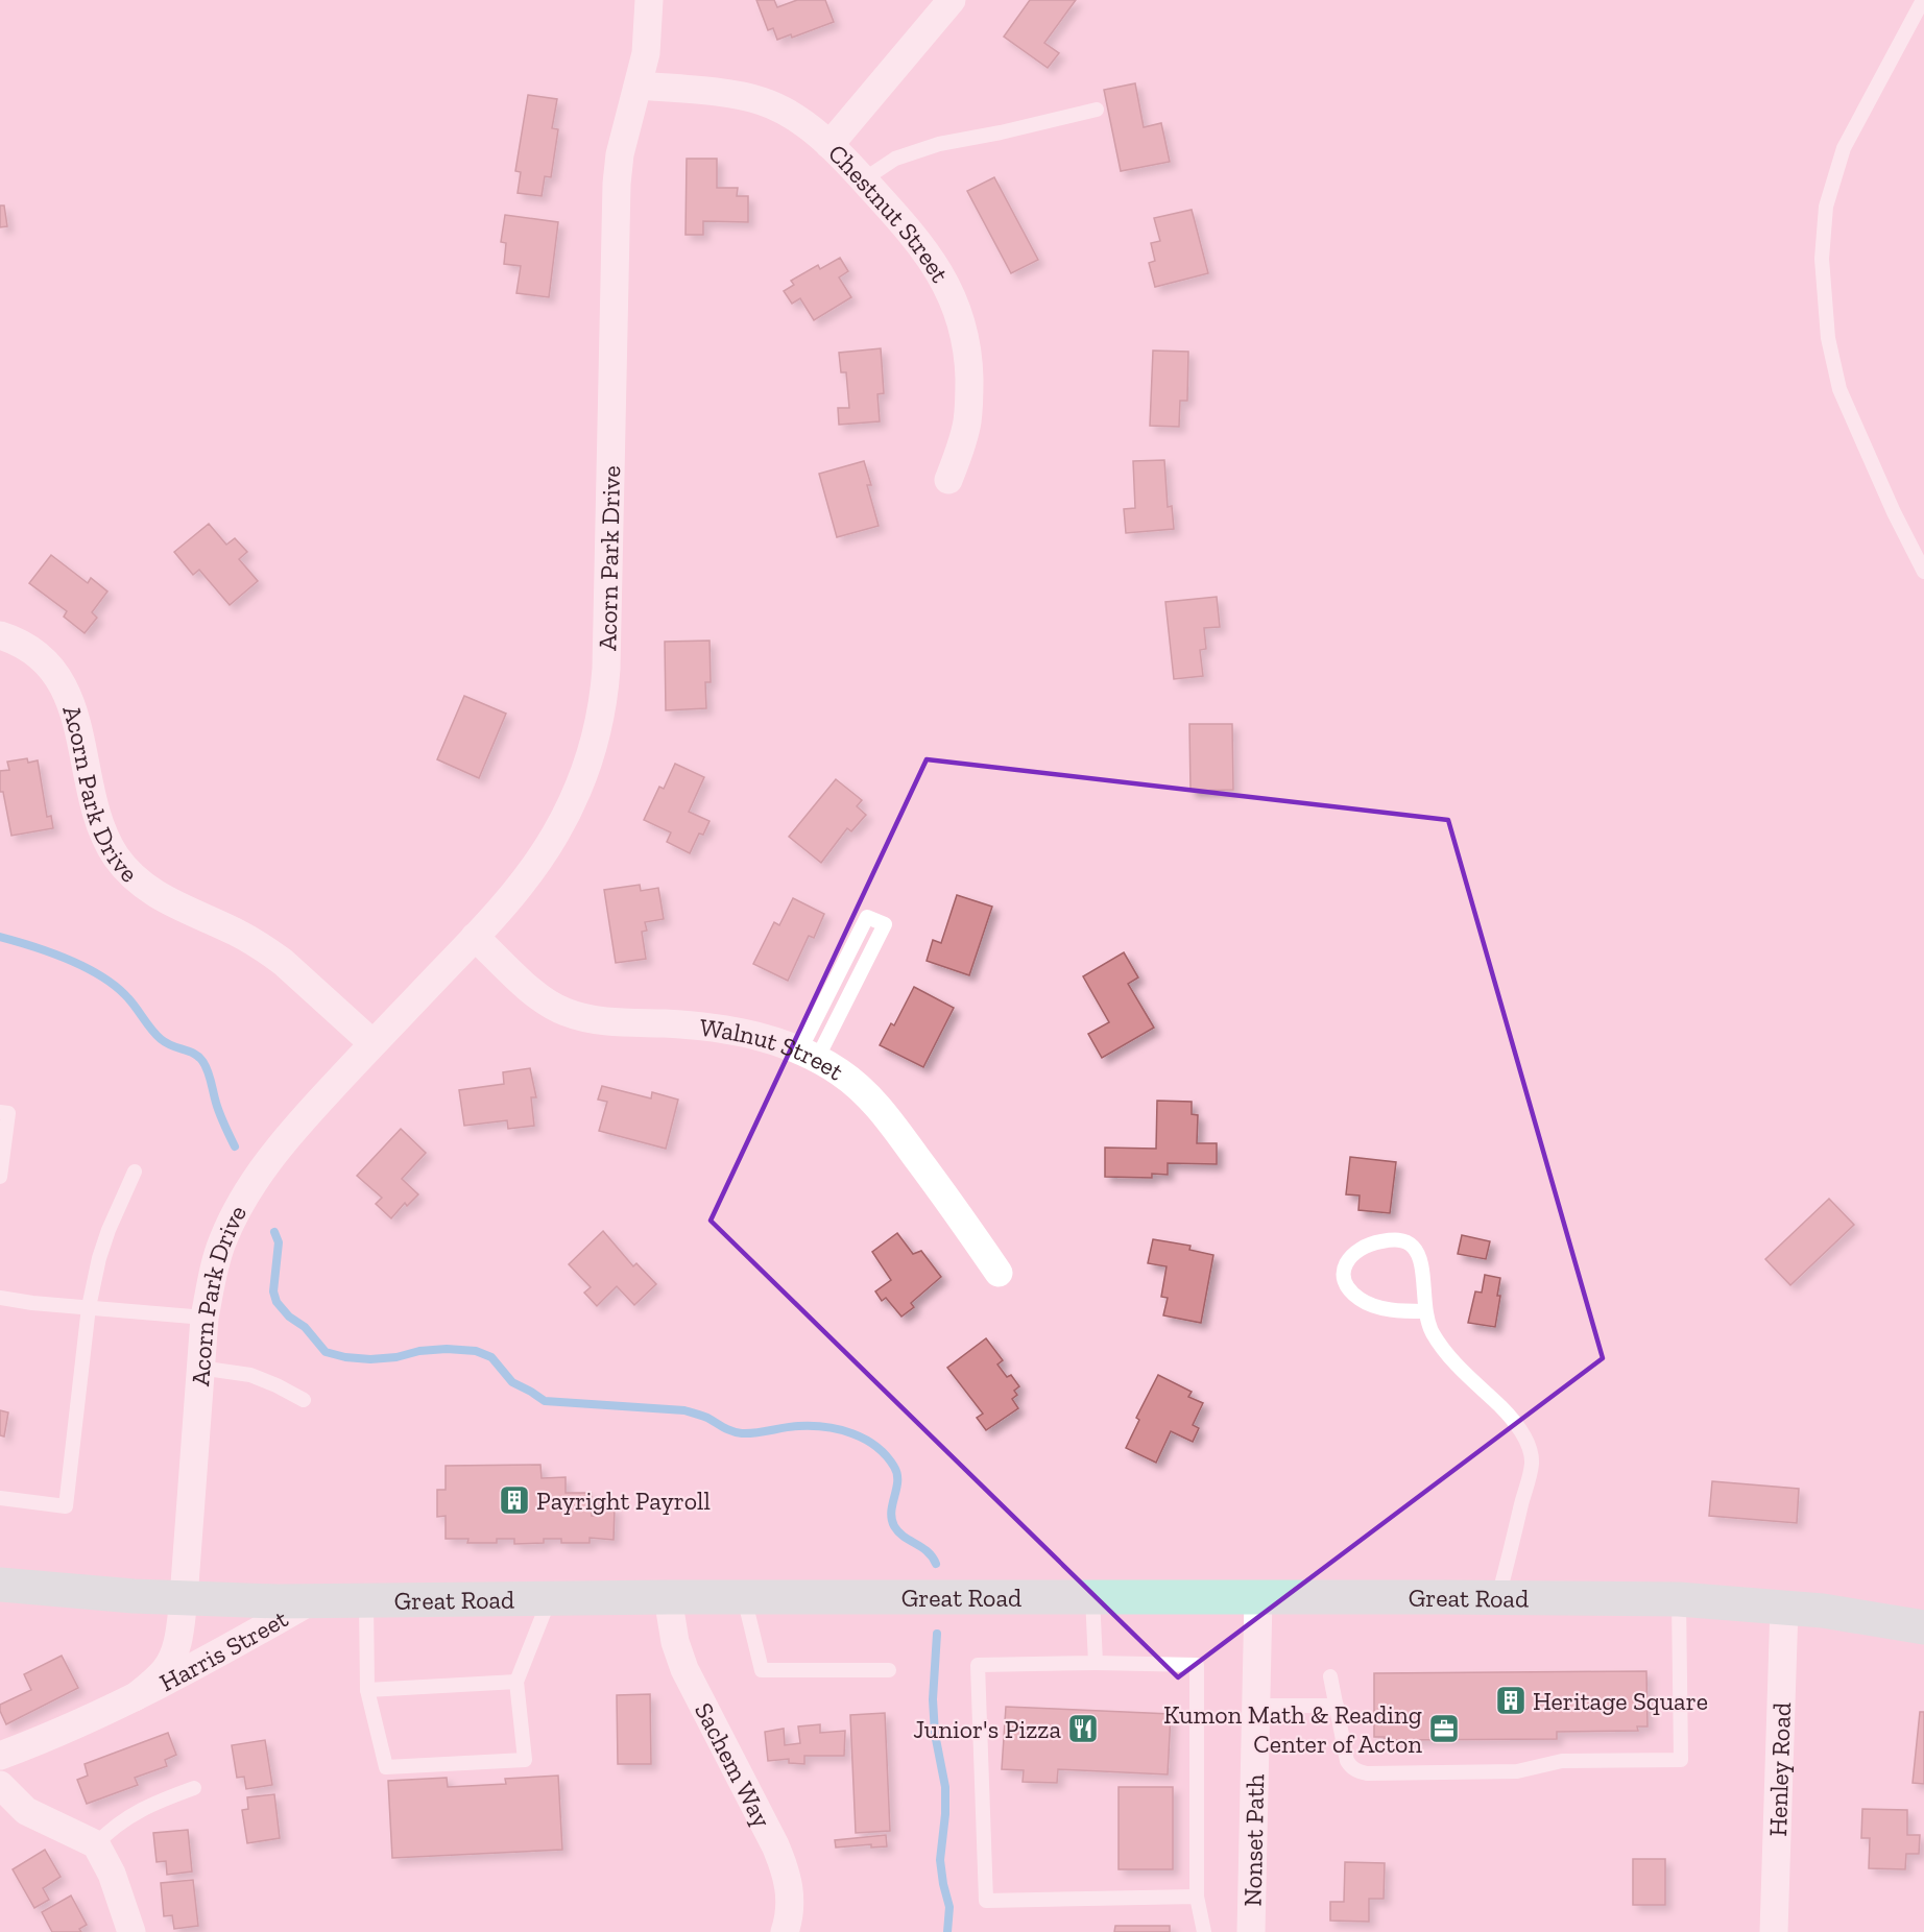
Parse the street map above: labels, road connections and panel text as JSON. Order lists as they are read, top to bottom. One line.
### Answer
{"streets":{"main road":["Great Road"],"street":["Chestnut Street","Acorn Park Drive","Walnut Street","Harris Street","Sachem Way","Henley Road","Nonset Path"]},"crossings":[["Chestnut Street","Acorn Park Drive"],["Acorn Park Drive","Walnut Street"],["Acorn Park Drive","Great Road"],["Acorn Park Drive","Harris Street"],["Great Road","Harris Street"],["Great Road","Sachem Way"],["Great Road","Henley Road"],["Great Road","Nonset Path"]],"places":{"building":["Payright Payroll","Heritage Square"],"restaurant":["Junior's Pizza"],"office":["Kumon Math & Reading Center of Acton"]}}
